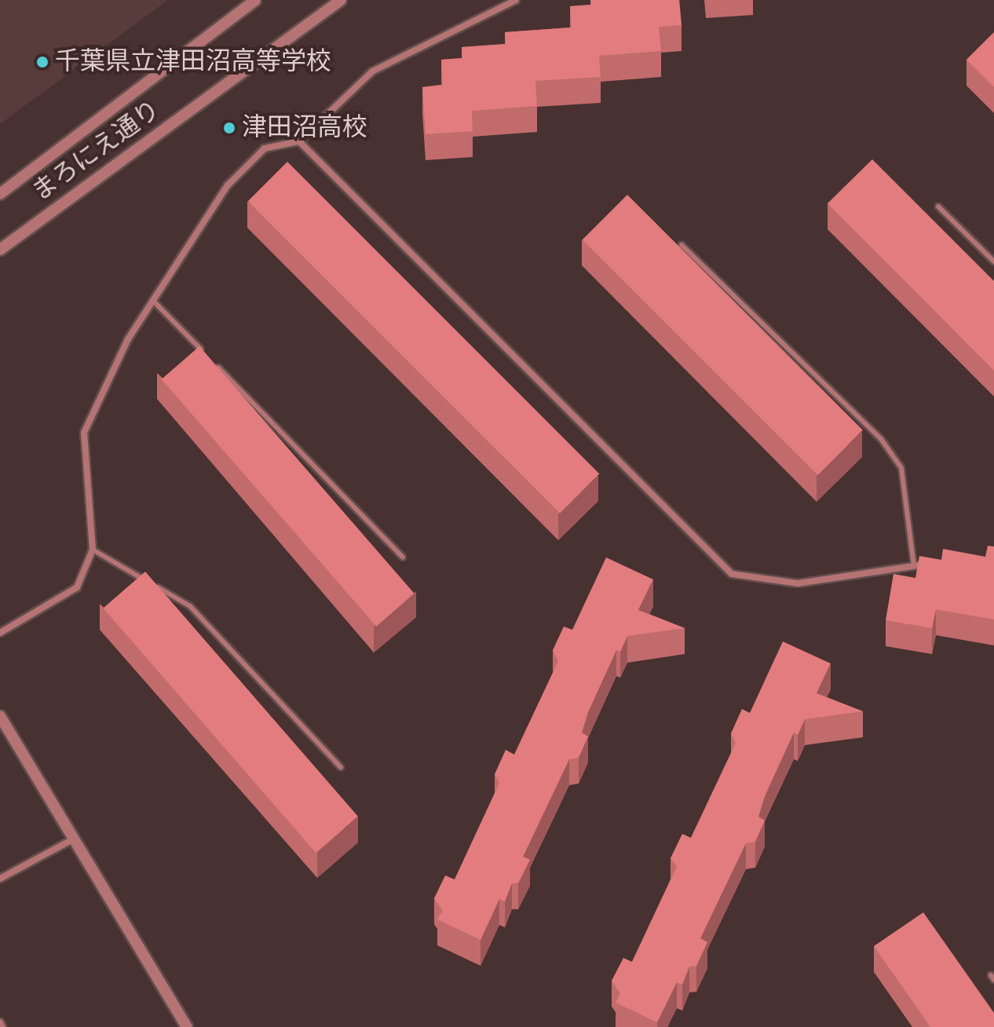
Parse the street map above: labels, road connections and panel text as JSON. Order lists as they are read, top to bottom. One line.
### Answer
{"streets":{"street":["まろにえ通り"]},"places":["千葉県立津田沼高等学校","津田沼高校"]}
